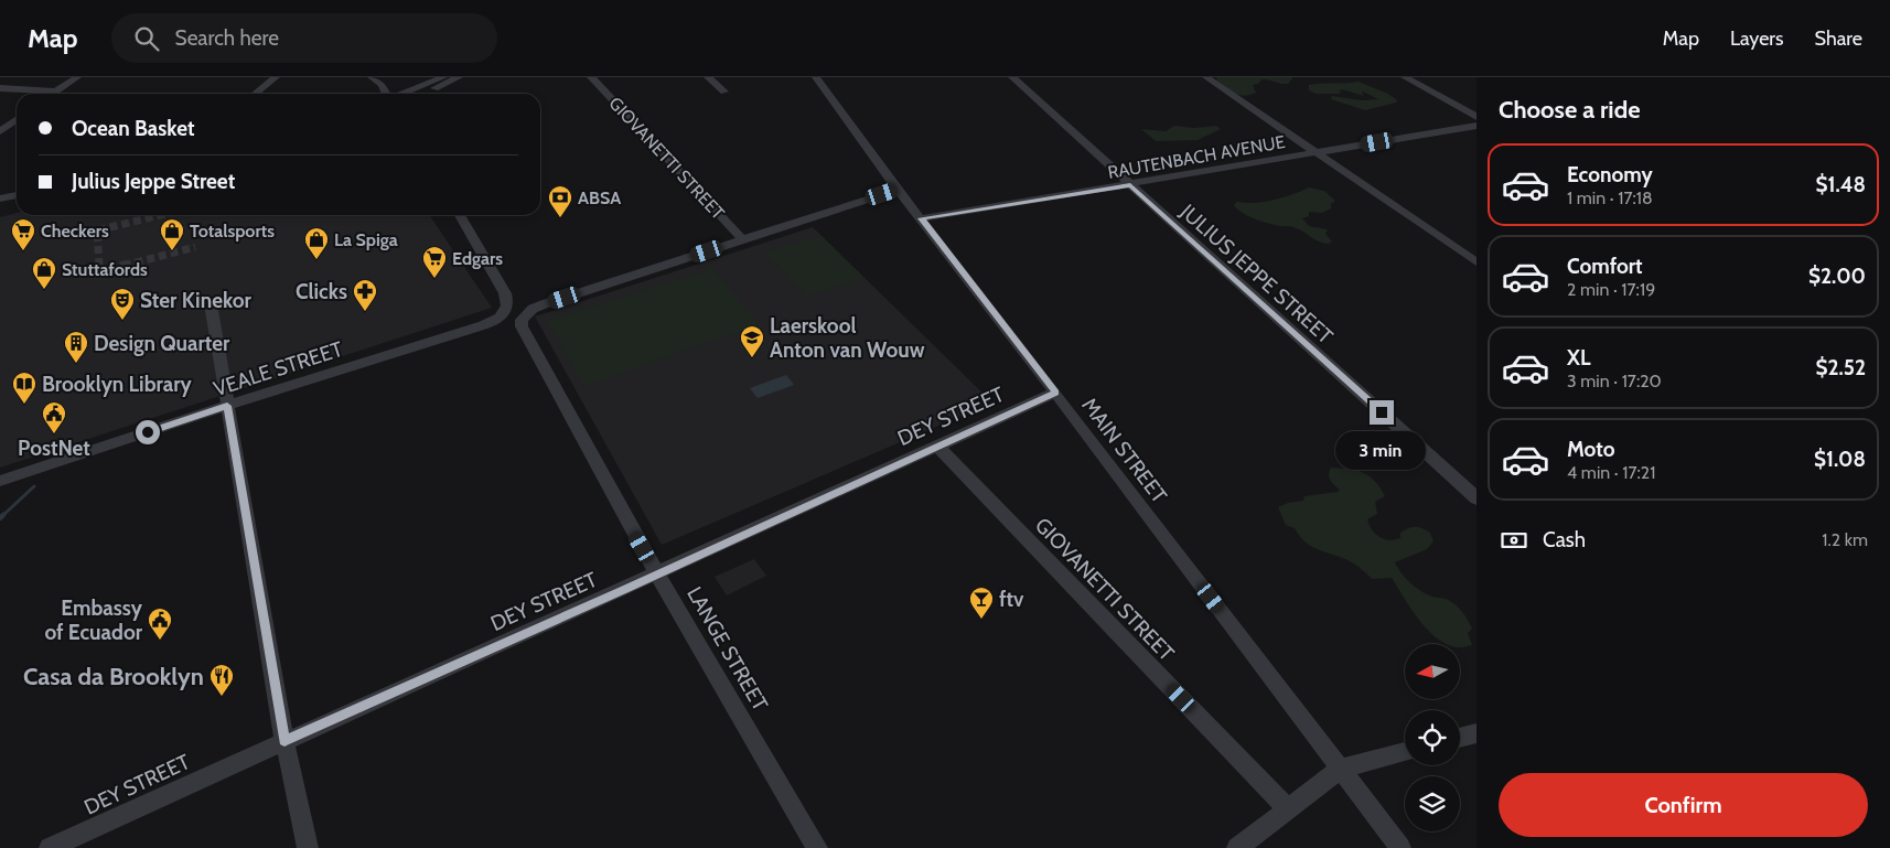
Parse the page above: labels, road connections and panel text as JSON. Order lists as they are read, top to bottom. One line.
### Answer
{"streets":{"street":["RAUTENBACH AVENUE","GIOVANETTI STREET","JULIUS JEPPE STREET","VEALE STREET","DEY STREET","MAIN STREET","LANGE STREET"]},"crossings":[["RAUTENBACH AVENUE","JULIUS JEPPE STREET"],["RAUTENBACH AVENUE","MAIN STREET"],["GIOVANETTI STREET","DEY STREET"],["GIOVANETTI STREET","LANGE STREET"],["DEY STREET","MAIN STREET"],["DEY STREET","LANGE STREET"]],"places":{"bank":["ABSA"],"supermarket":["Checkers","Edgars"],"shop":["Totalsports","La Spiga","Stuttafords"],"pharmacy":["Clicks"],"theatre":["Ster Kinekor"],"school or university":["Laerskool Anton van Wouw"],"building":["Design Quarter"],"library":["Brooklyn Library"],"public building":["PostNet","Embassy of Ecuador"],"bar":["ftv"],"restaurant":["Casa da Brooklyn"]},"north":"left","page":{"header":"Map","search":"Search here","nav":["Map","Layers","Share"],"heading":"Choose a ride","banner":["Ocean Basket","Julius Jeppe Street"],"list":[{"name":"Economy","note":"1 min · 17:18","value":"$1.48"},{"name":"Comfort","note":"2 min · 17:19","value":"$2.00"},{"name":"XL","note":"3 min · 17:20","value":"$2.52"},{"name":"Moto","note":"4 min · 17:21","value":"$1.08"}],"bubble":"3 min","pay":["Cash","1.2 km"],"buttons":"Confirm"}}
